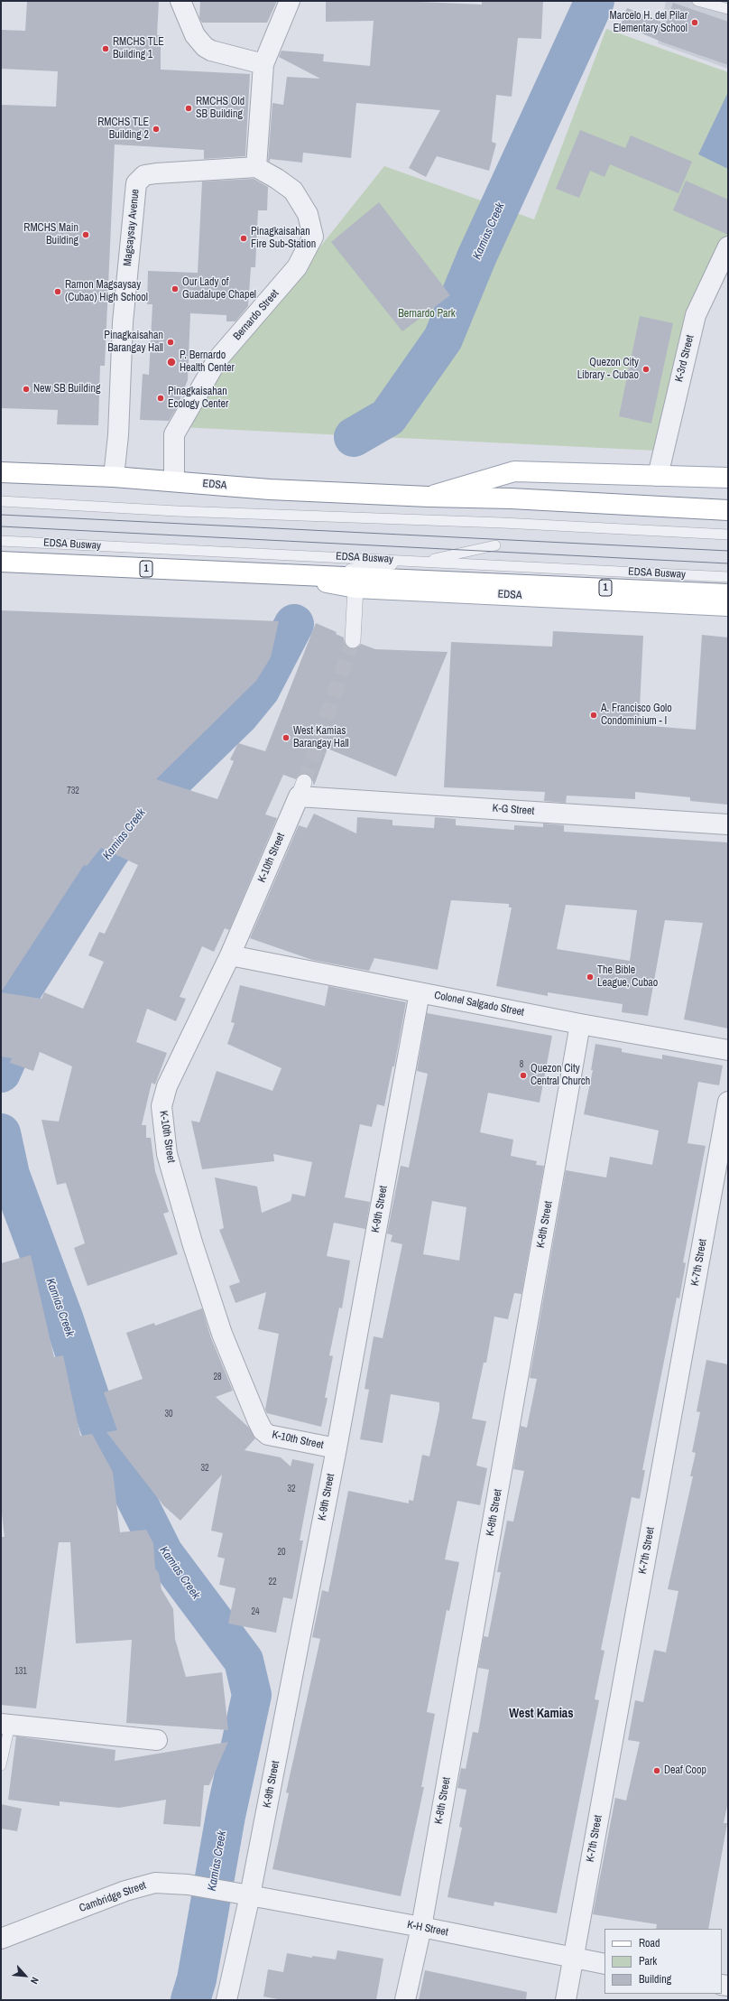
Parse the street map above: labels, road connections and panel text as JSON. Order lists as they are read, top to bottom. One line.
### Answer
{"streets":{"main road":["EDSA","1"],"street":["Magsaysay Avenue","Bernardo Street","K-3rd Street","K-G Street","K-10th Street","Colonel Salgado Street","K-9th Street","K-8th Street","K-7th Street","Cambridge Street","K-H Street"],"lane":["EDSA Busway"]},"crossings":[["Magsaysay Avenue","Bernardo Street"],["Magsaysay Avenue","EDSA"],["Bernardo Street","EDSA"],["K-3rd Street","EDSA"],["EDSA","EDSA Busway"],["K-G Street","K-10th Street"],["K-10th Street","Colonel Salgado Street"],["K-10th Street","K-9th Street"],["Colonel Salgado Street","K-9th Street"],["Colonel Salgado Street","K-8th Street"],["K-9th Street","Cambridge Street"],["K-9th Street","K-H Street"],["K-8th Street","K-H Street"],["K-7th Street","K-H Street"],["Cambridge Street","K-H Street"]],"districts":["West Kamias"],"water":["Kamias Creek"],"parks":["Bernardo Park"],"places":["Marcelo H. del Pilar Elementary School","RMCHS TLE Building 1","RMCHS Old SB Building","RMCHS TLE Building 2","RMCHS Main Building","Pinagkaisahan Fire Sub-Station","Our Lady of Guadalupe Chapel","Ramon Magsaysay (Cubao) High School","Pinagkaisahan Barangay Hall","P. Bernardo Health Center","Quezon City Library - Cubao","New SB Building","Pinagkaisahan Ecology Center","A. Francisco Golo Condominium - I","West Kamias Barangay Hall","The Bible League, Cubao","Quezon City Central Church","Deaf Coop"],"house_numbers":["732","8","28","30","32","32","20","22","24","131"],"legend":["Road","Park","Building"],"north":"bottom right"}
